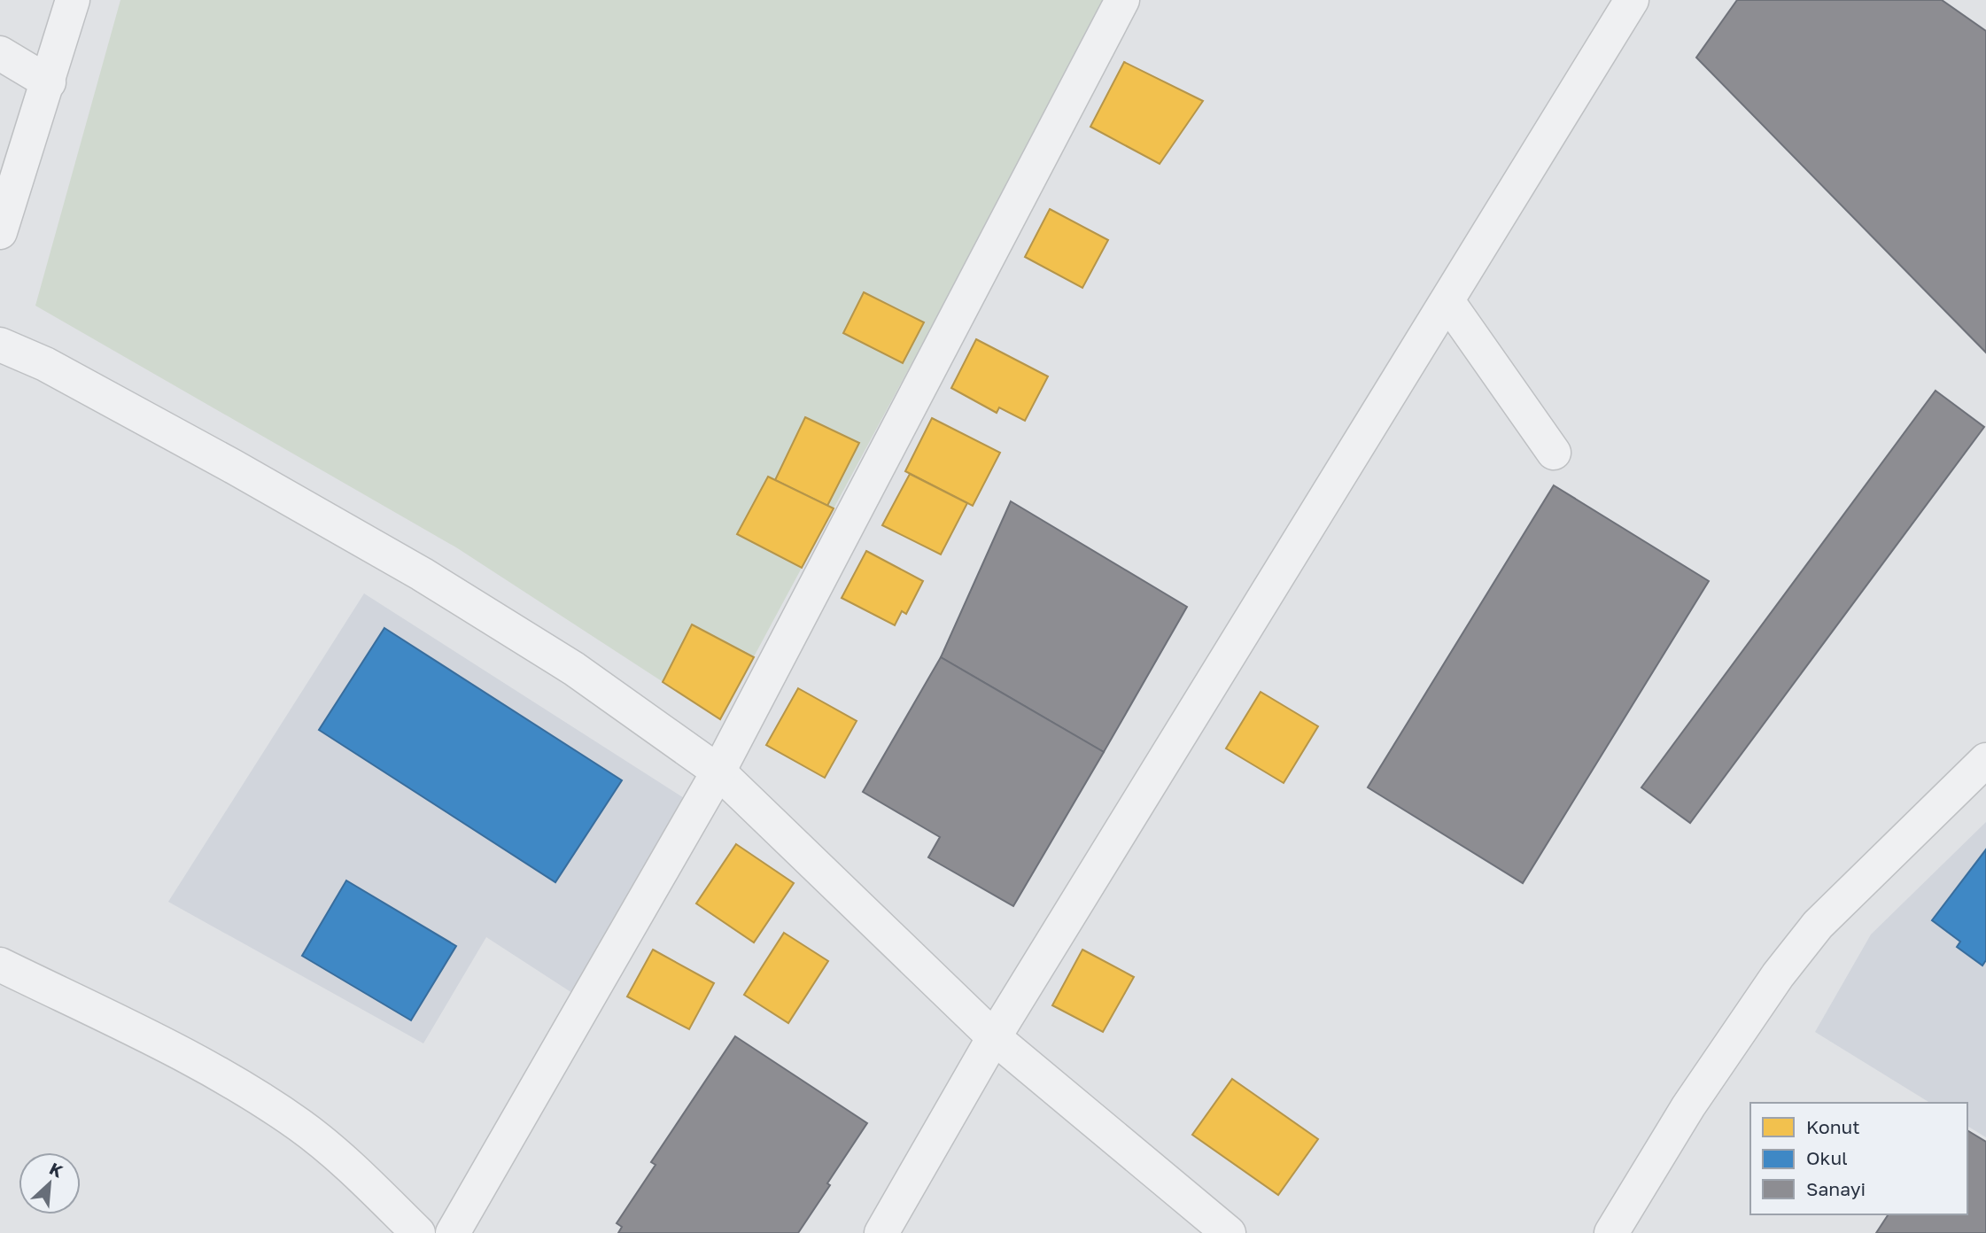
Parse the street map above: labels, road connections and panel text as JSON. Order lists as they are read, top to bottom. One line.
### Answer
{"legend":["Konut","Okul","Sanayi"],"north":"top right"}
